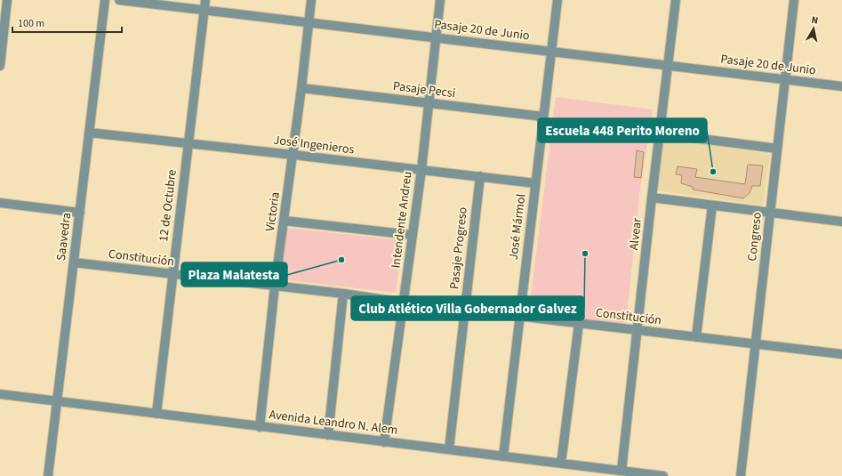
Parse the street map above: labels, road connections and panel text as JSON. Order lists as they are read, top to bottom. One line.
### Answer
{"streets":{"street":["Pasaje 20 de Junio","Pasaje Pecsi","José Ingenieros","12 de Octubre","Victoria","Intendente Andreu","José Mármol","Alvear","Saavedra","Congreso","Pasaje Progreso","Constitución","Avenida Leandro N. Alem"]},"crossings":[["Pasaje 20 de Junio","12 de Octubre"],["Pasaje 20 de Junio","Victoria"],["Pasaje 20 de Junio","Intendente Andreu"],["Pasaje 20 de Junio","José Mármol"],["Pasaje 20 de Junio","Alvear"],["Pasaje 20 de Junio","Congreso"],["Pasaje Pecsi","Victoria"],["Pasaje Pecsi","Intendente Andreu"],["Pasaje Pecsi","José Mármol"],["José Ingenieros","12 de Octubre"],["José Ingenieros","Victoria"],["José Ingenieros","Intendente Andreu"],["José Ingenieros","José Mármol"],["José Ingenieros","Saavedra"],["José Ingenieros","Pasaje Progreso"],["12 de Octubre","Constitución"],["12 de Octubre","Avenida Leandro N. Alem"],["Victoria","Constitución"],["Victoria","Avenida Leandro N. Alem"],["Intendente Andreu","Constitución"],["Intendente Andreu","Avenida Leandro N. Alem"],["José Mármol","Constitución"],["José Mármol","Avenida Leandro N. Alem"],["Alvear","Constitución"],["Alvear","Avenida Leandro N. Alem"],["Saavedra","Constitución"],["Saavedra","Avenida Leandro N. Alem"],["Congreso","Constitución"],["Pasaje Progreso","Constitución"],["Pasaje Progreso","Avenida Leandro N. Alem"]],"places":["Escuela 448 Perito Moreno","Club Atlético Villa Gobernador Galvez","Plaza Malatesta"],"scale_bar":"100 m","north":"top"}
